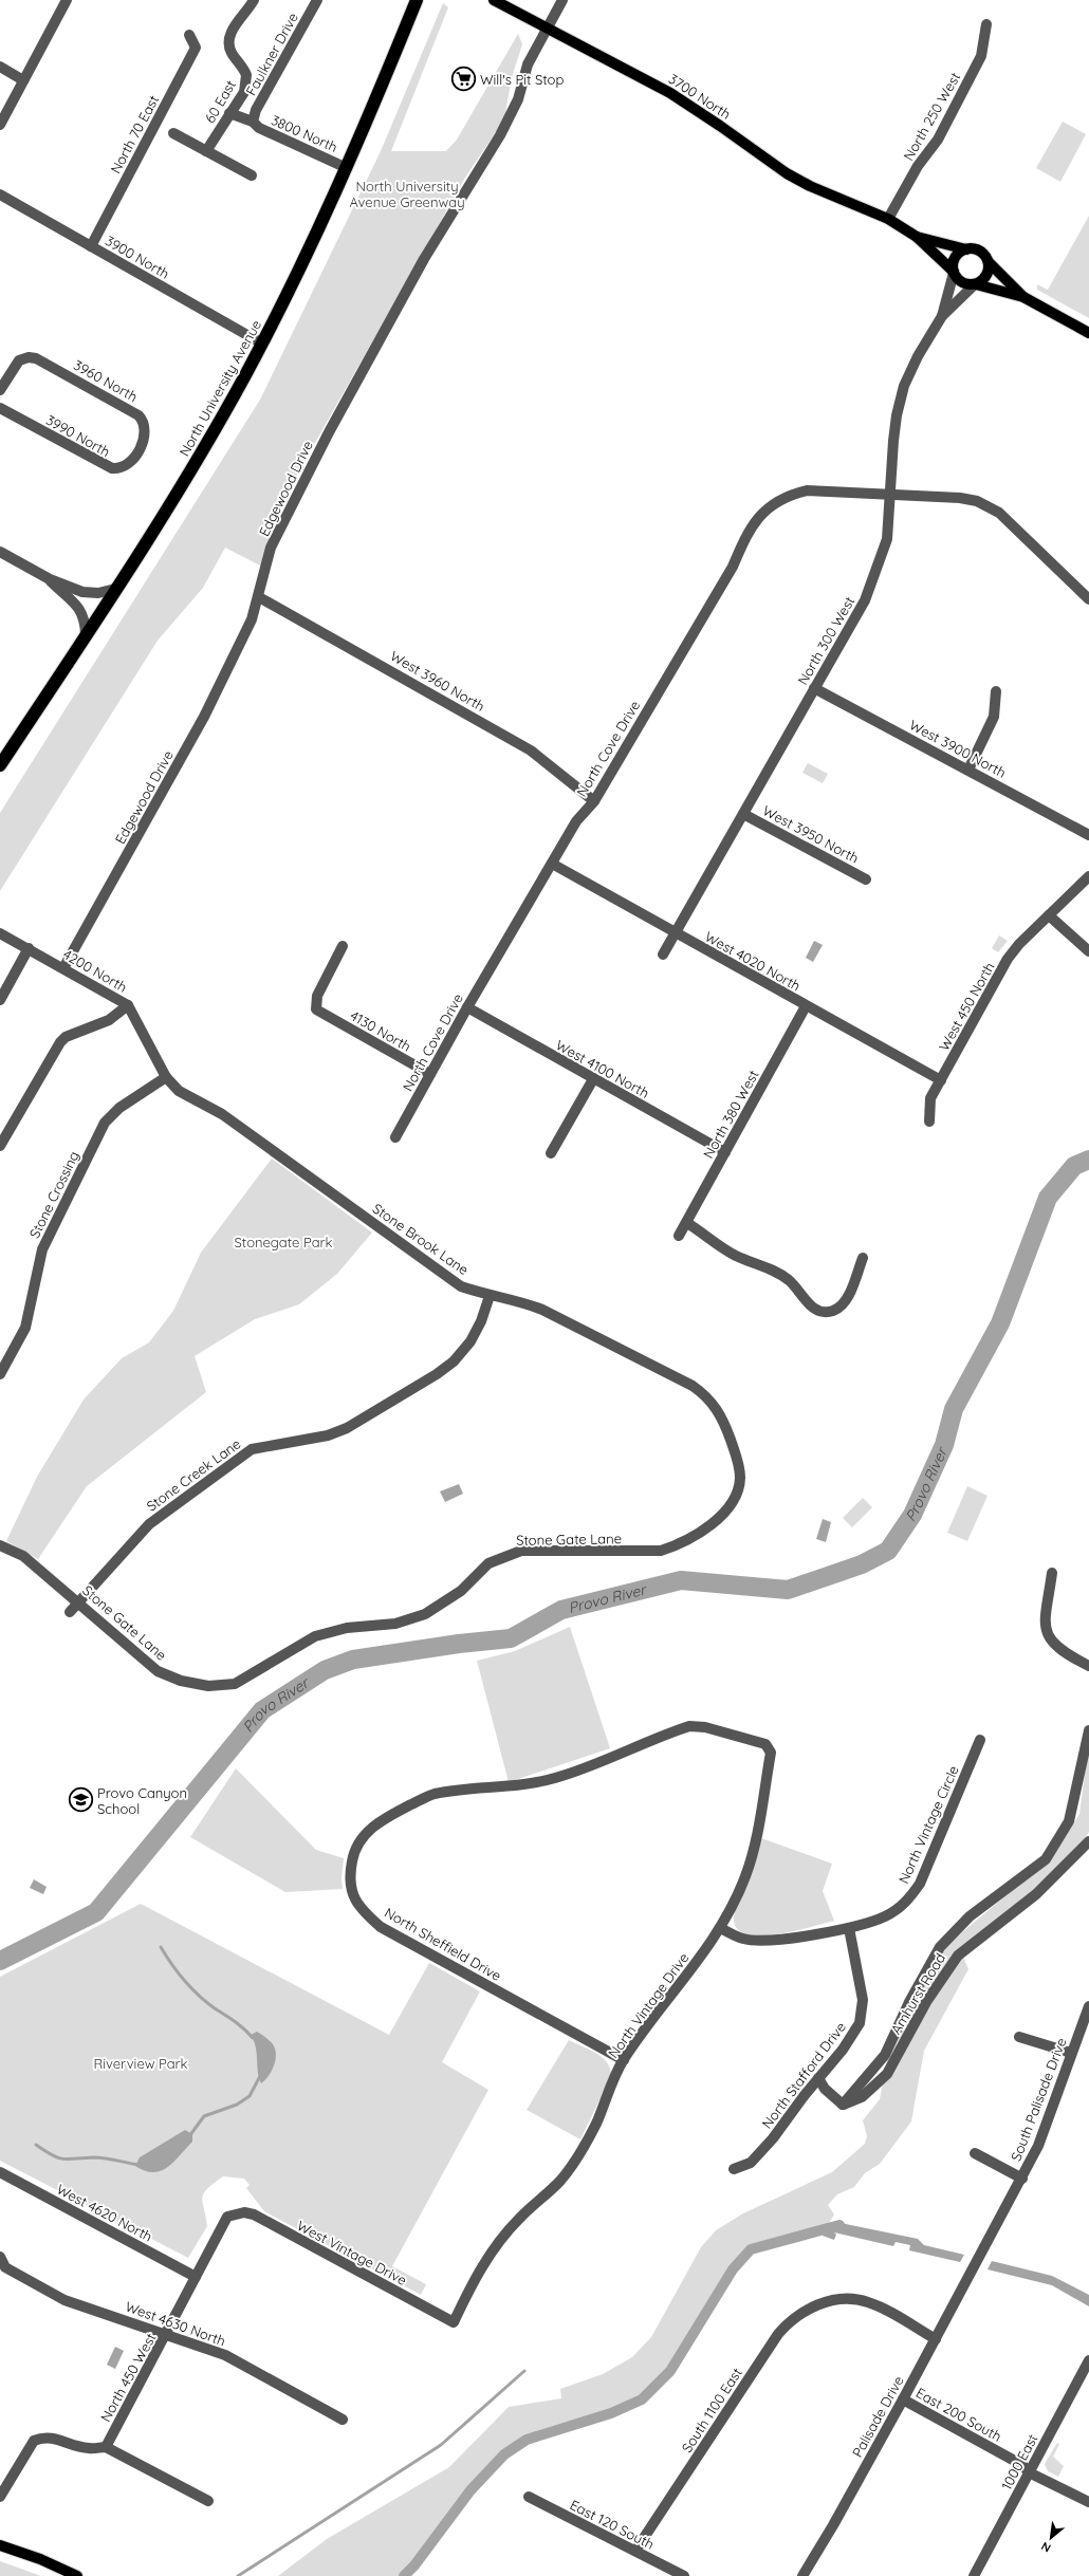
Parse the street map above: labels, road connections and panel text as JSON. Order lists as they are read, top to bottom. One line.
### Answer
{"streets":{"highway":["North University Avenue"],"main road":["3700 North"],"street":["Faulkner Drive","60 East","North 250 West","3800 North","North 70 East","3900 North","3960 North","3990 North","Edgewood Drive","North 300 West","West 3960 North","North Cove Drive","West 3900 North","West 3950 North","West 4020 North","4200 North","West 450 North","4130 North","West 4100 North","North 380 West","Stone Crossing","Stone Brook Lane","Stone Creek Lane","Stone Gate Lane","North Vintage Circle","North Sheffield Drive","Amhurst Road","North Vintage Drive","North Stafford Drive","South Palisade Drive","West 4620 North","West Vintage Drive","West 4630 North","North 450 West","South 1100 East","East 200 South","Palisade Drive","1000 East","East 120 South"]},"crossings":[["Faulkner Drive","3800 North"],["3700 North","North 250 West"],["3700 North","Edgewood Drive"],["60 East","3800 North"],["3800 North","North University Avenue"],["North 70 East","3900 North"],["3900 North","North University Avenue"],["3960 North","3990 North"],["Edgewood Drive","West 3960 North"],["Edgewood Drive","4200 North"],["North 300 West","North Cove Drive"],["North 300 West","West 3900 North"],["North 300 West","West 3950 North"],["North 300 West","West 4020 North"],["West 3960 North","North Cove Drive"],["North Cove Drive","West 4020 North"],["North Cove Drive","4130 North"],["North Cove Drive","West 4100 North"],["West 4020 North","West 450 North"],["West 4020 North","North 380 West"],["4200 North","Stone Crossing"],["4200 North","Stone Brook Lane"],["West 4100 North","North 380 West"],["Stone Crossing","Stone Brook Lane"],["Stone Brook Lane","Stone Creek Lane"],["Stone Brook Lane","Stone Gate Lane"],["Stone Creek Lane","Stone Gate Lane"],["North Vintage Circle","North Vintage Drive"],["North Vintage Circle","North Stafford Drive"],["North Sheffield Drive","North Vintage Drive"],["North Vintage Drive","West Vintage Drive"],["South Palisade Drive","Palisade Drive"],["West 4620 North","North 450 West"],["West Vintage Drive","North 450 West"],["West 4630 North","North 450 West"],["South 1100 East","Palisade Drive"],["South 1100 East","East 120 South"],["East 200 South","Palisade Drive"],["East 200 South","1000 East"]],"water":["Provo River"],"parks":["North University Avenue Greenway","Stonegate Park","Riverview Park"],"places":{"supermarket":["Will's Pit Stop"],"school or university":["Provo Canyon School"]},"north":"bottom left"}
